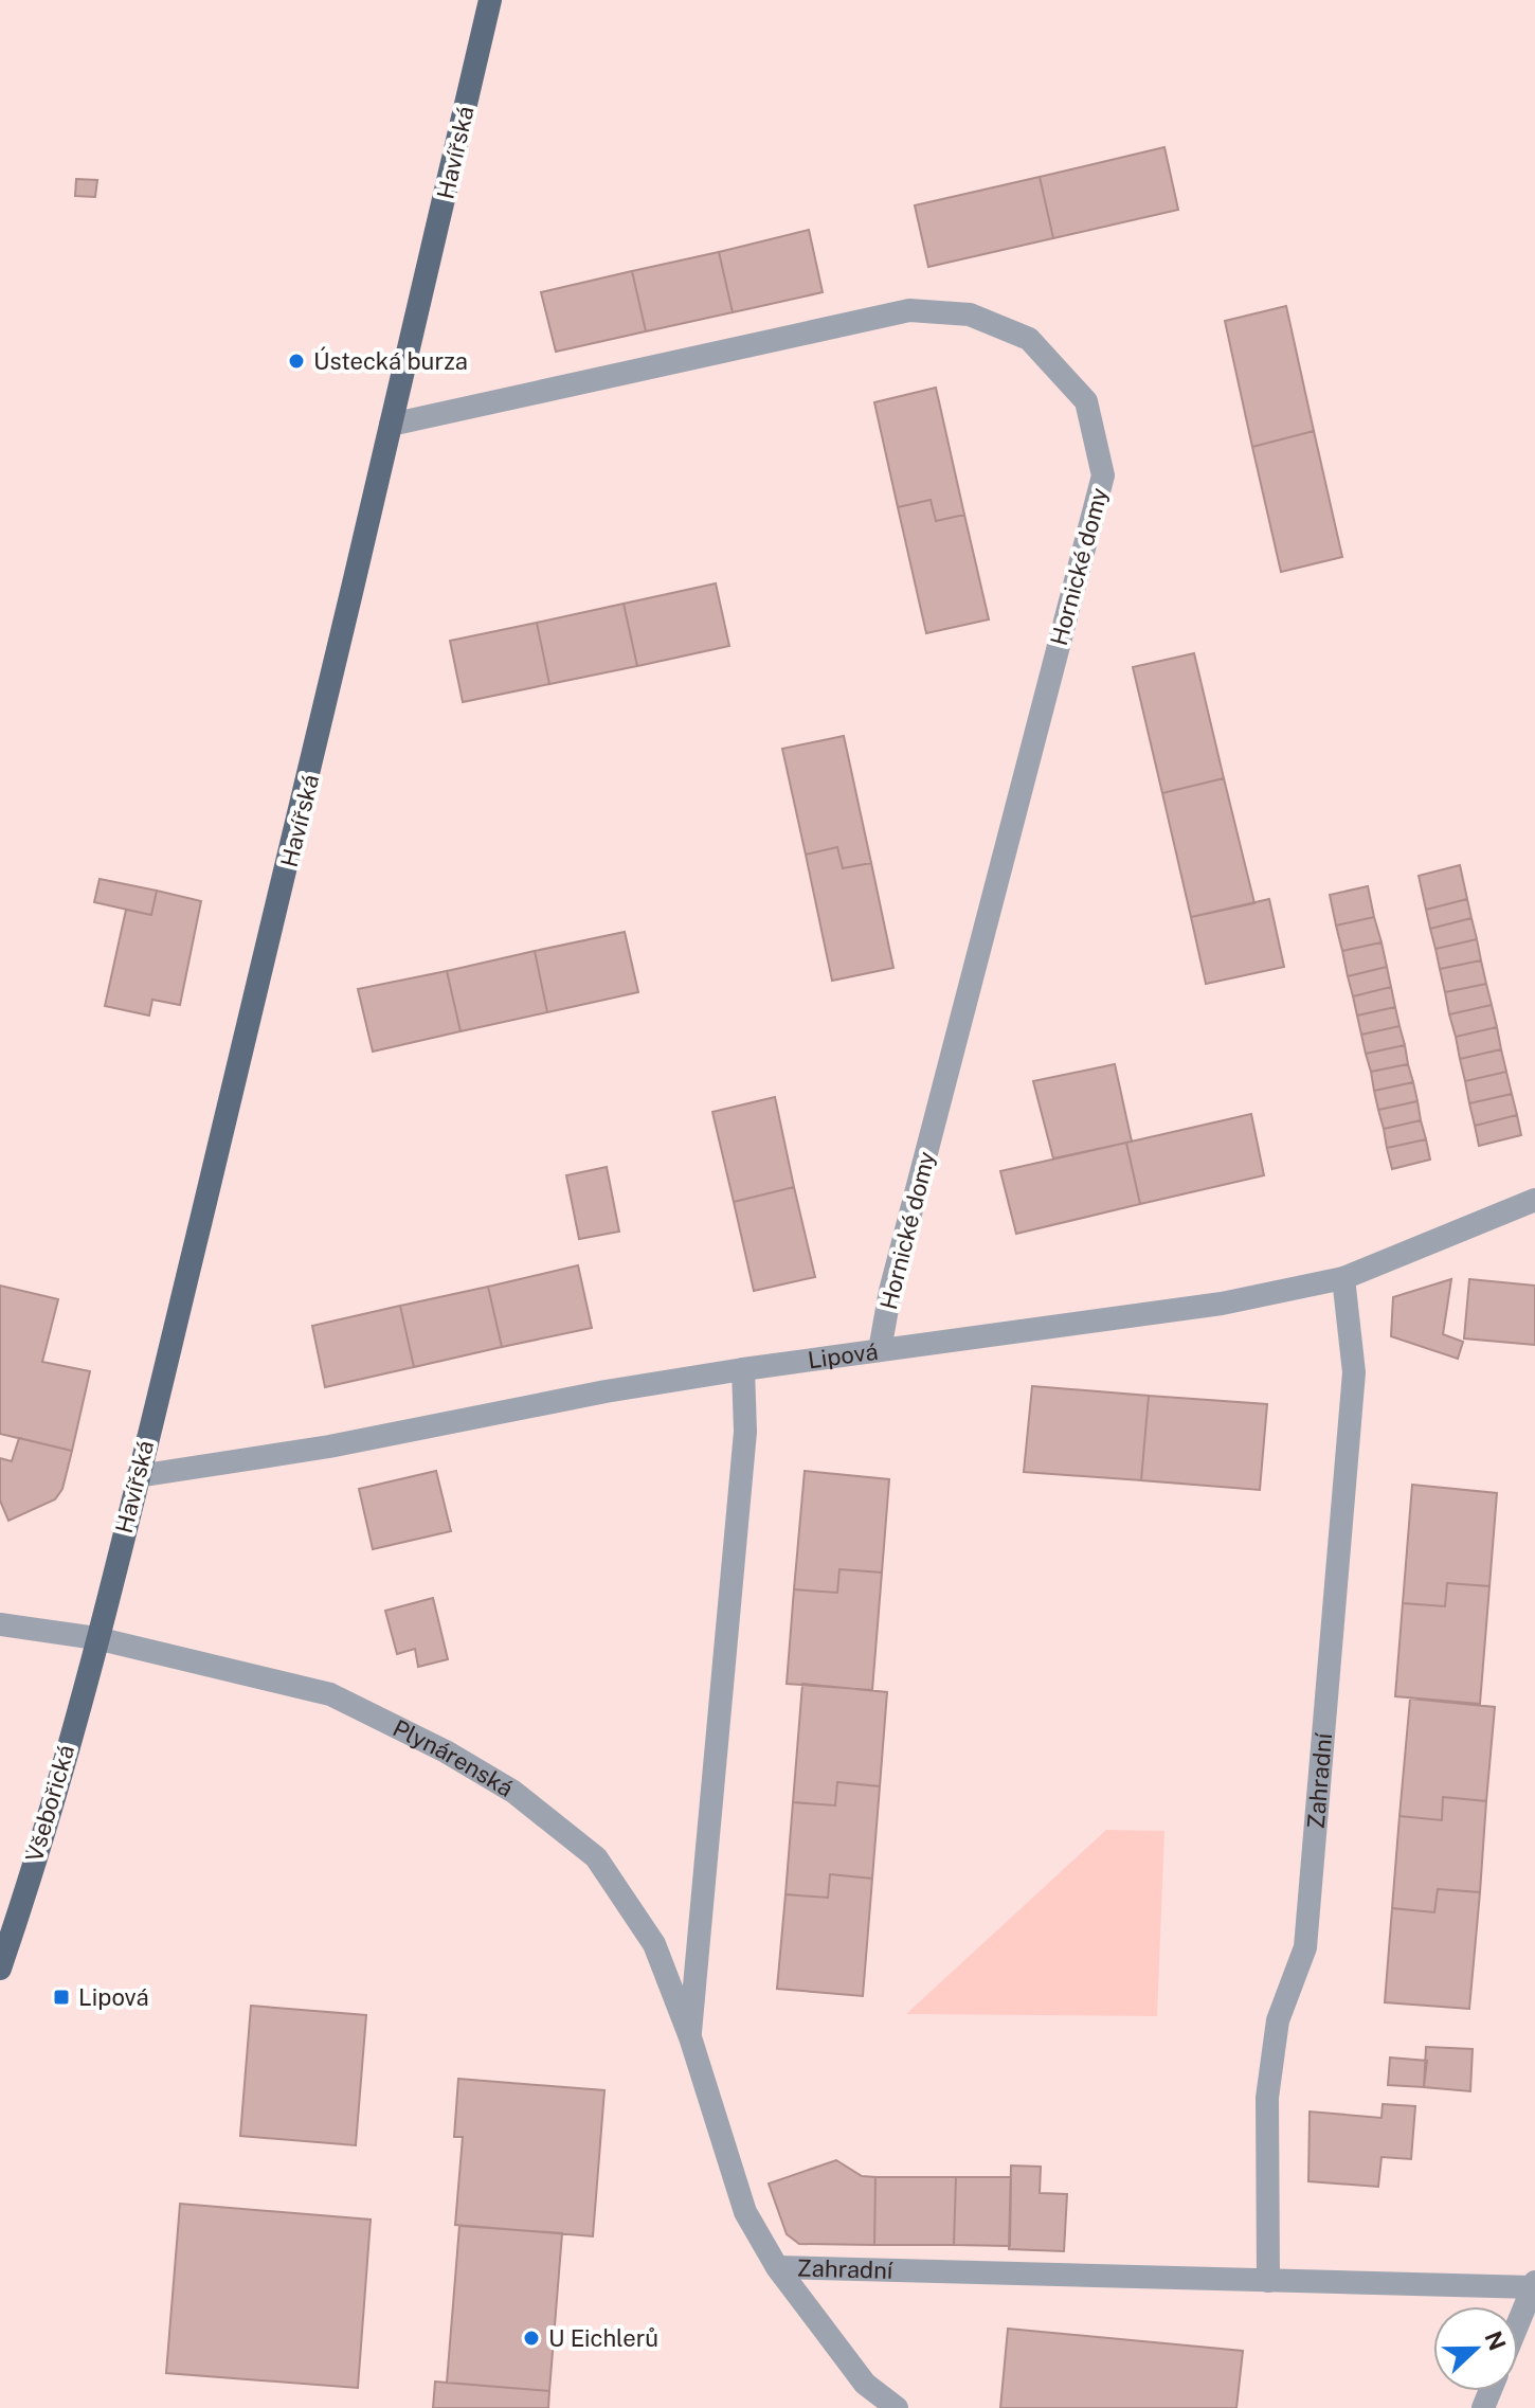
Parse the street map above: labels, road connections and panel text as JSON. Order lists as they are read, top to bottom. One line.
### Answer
{"streets":{"main road":["Havířská","Všebořická"],"street":["Hornické domy","Lipová","Plynárenská","Zahradní"]},"crossings":[["Havířská","Hornické domy"],["Havířská","Lipová"],["Havířská","Plynárenská"],["Havířská","Všebořická"],["Hornické domy","Lipová"],["Lipová","Plynárenská"],["Lipová","Zahradní"],["Plynárenská","Zahradní"],["Plynárenská","Všebořická"]],"places":{"other":["Ústecká burza","U Eichlerů"],"transit":["Lipová"]},"north":"right"}
